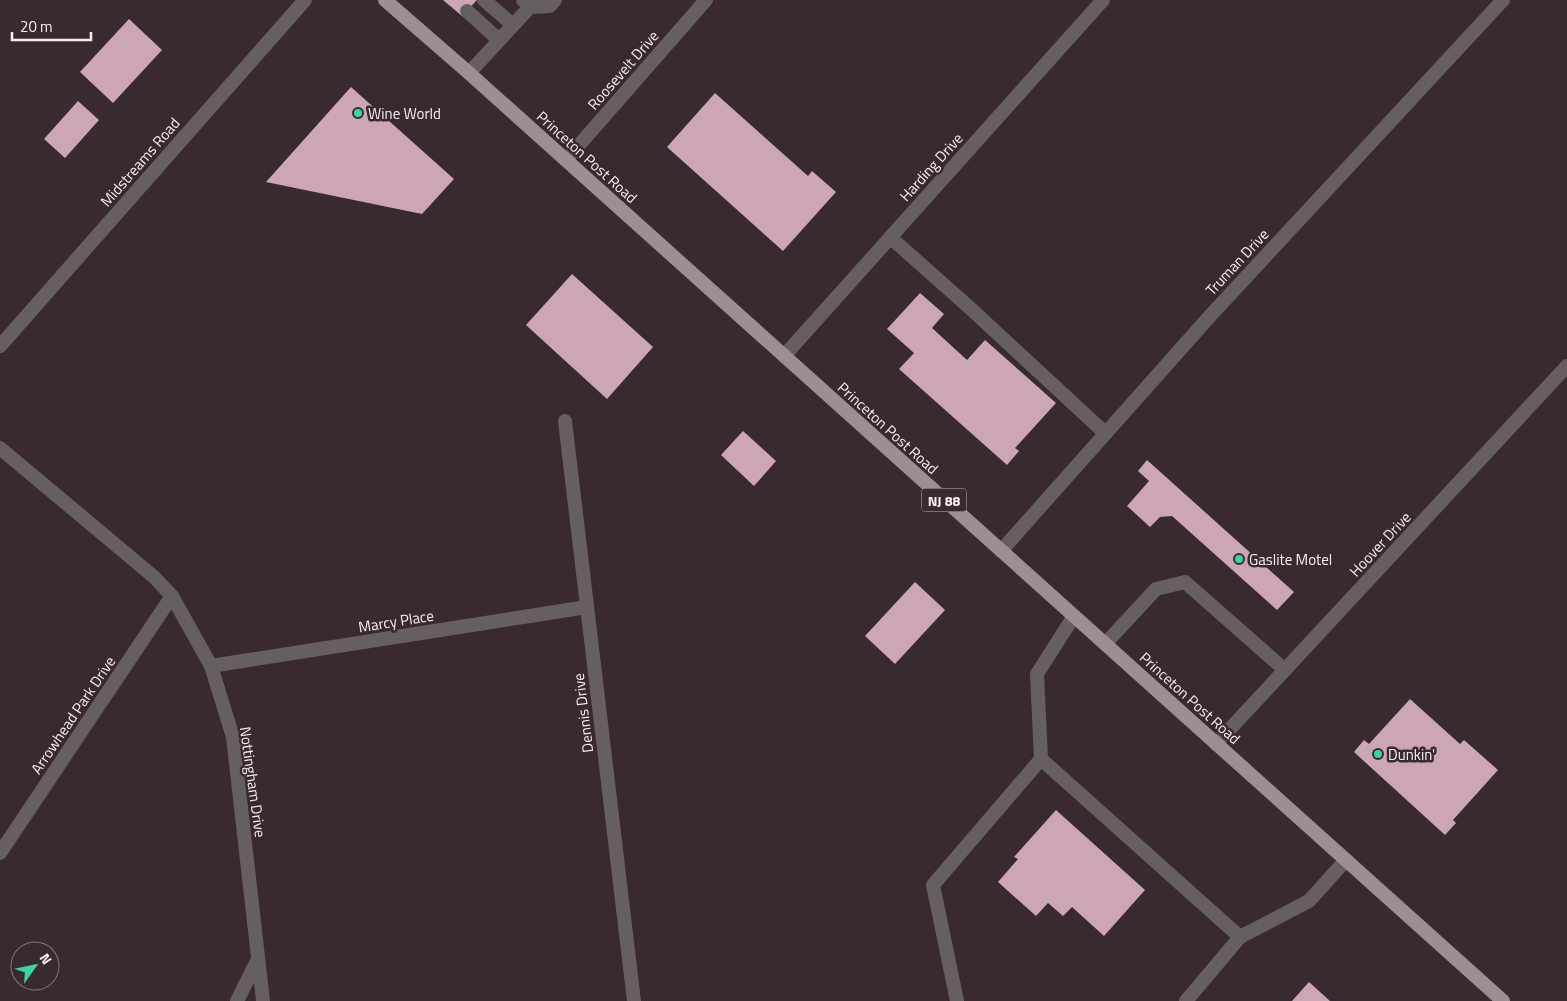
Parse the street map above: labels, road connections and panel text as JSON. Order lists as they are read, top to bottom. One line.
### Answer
{"streets":{"main road":["Princeton Post Road","NJ 88"],"street":["Roosevelt Drive","Midstreams Road","Harding Drive","Truman Drive","Hoover Drive","Marcy Place","Dennis Drive","Arrowhead Park Drive","Nottingham Drive"]},"crossings":[["Roosevelt Drive","Princeton Post Road"],["Princeton Post Road","Harding Drive"],["Princeton Post Road","Truman Drive"],["Princeton Post Road","Hoover Drive"],["Marcy Place","Dennis Drive"],["Marcy Place","Nottingham Drive"],["Arrowhead Park Drive","Nottingham Drive"]],"places":["Wine World","Gaslite Motel","Dunkin'"],"scale_bar":"20 m","north":"top right"}
